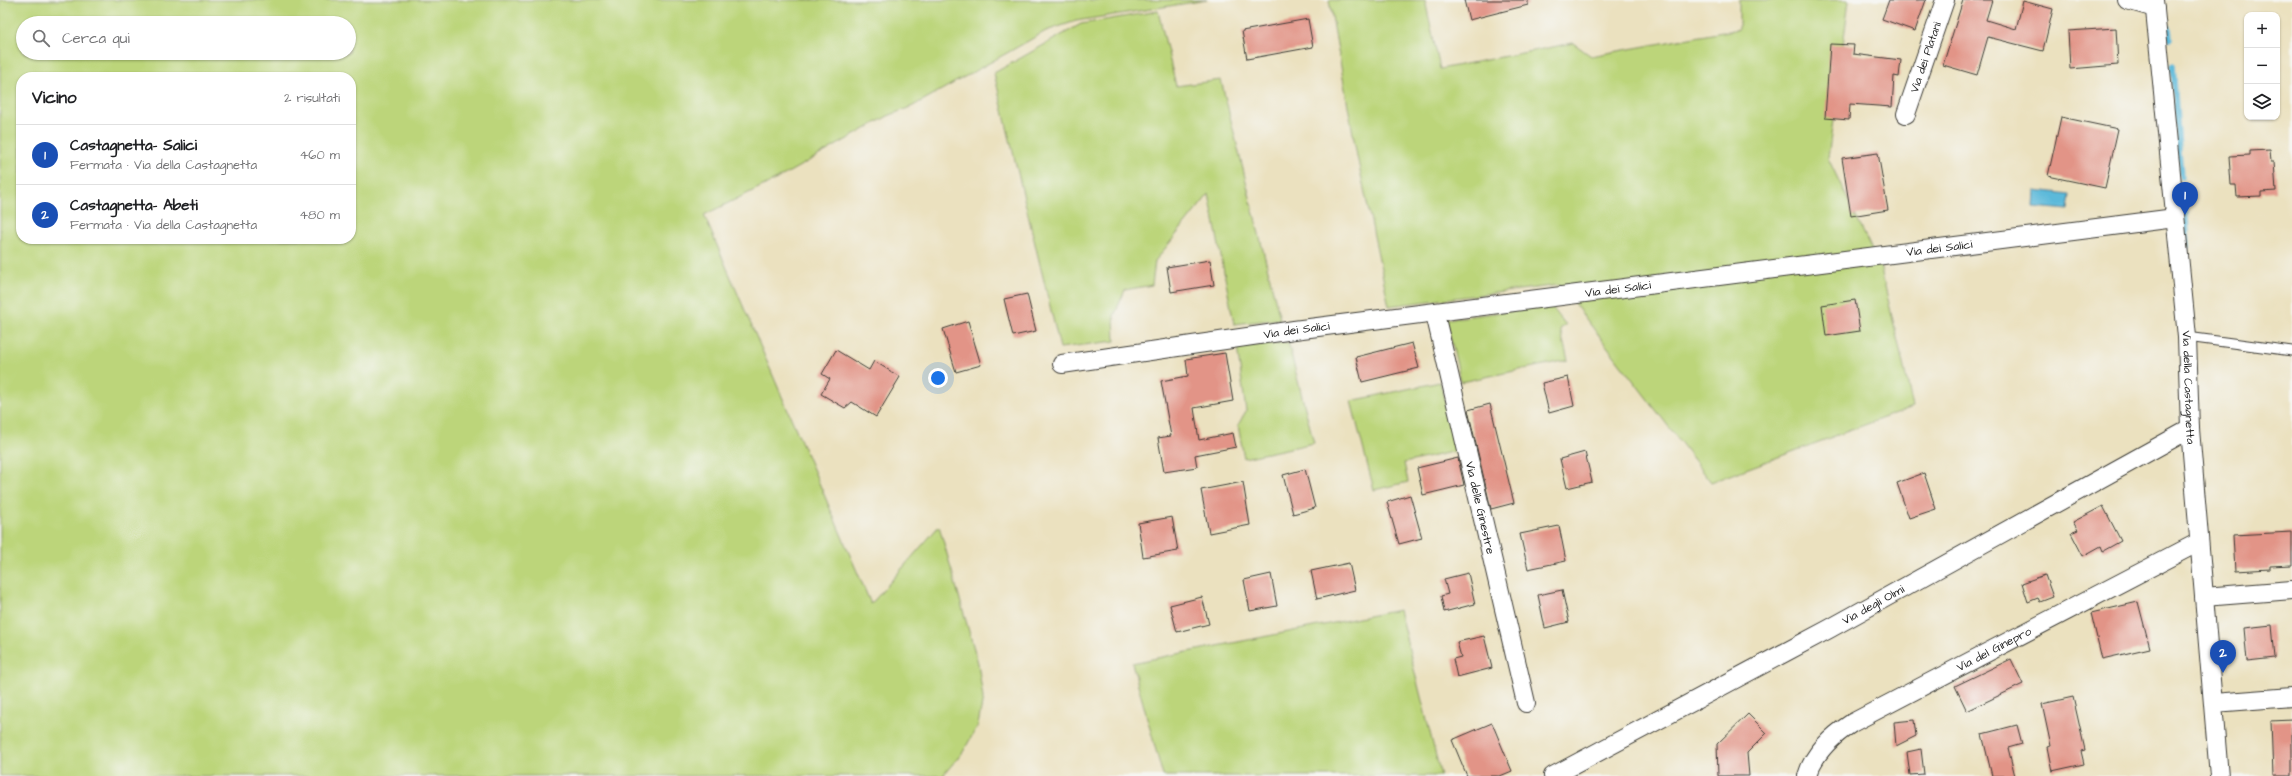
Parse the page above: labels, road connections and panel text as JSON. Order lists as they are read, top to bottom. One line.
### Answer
{"streets":{"street":["Via dei Platani","Via dei Salici","Via della Castagnetta","Via delle Ginestre","Via degli Olmi","Via del Ginepro"]},"crossings":[["Via dei Salici","Via della Castagnetta"],["Via dei Salici","Via delle Ginestre"],["Via della Castagnetta","Via degli Olmi"],["Via della Castagnetta","Via del Ginepro"]],"page":{"map_buttons":["+","−"],"search":"Cerca qui","heading":["Vicino","2 risultati"],"list":[{"mark":"1","name":"Castagnetta- Salici","note":"Fermata · Via della Castagnetta","value":"460 m"},{"mark":"2","name":"Castagnetta- Abeti","note":"Fermata · Via della Castagnetta","value":"480 m"}],"pins":["1","2"]}}
